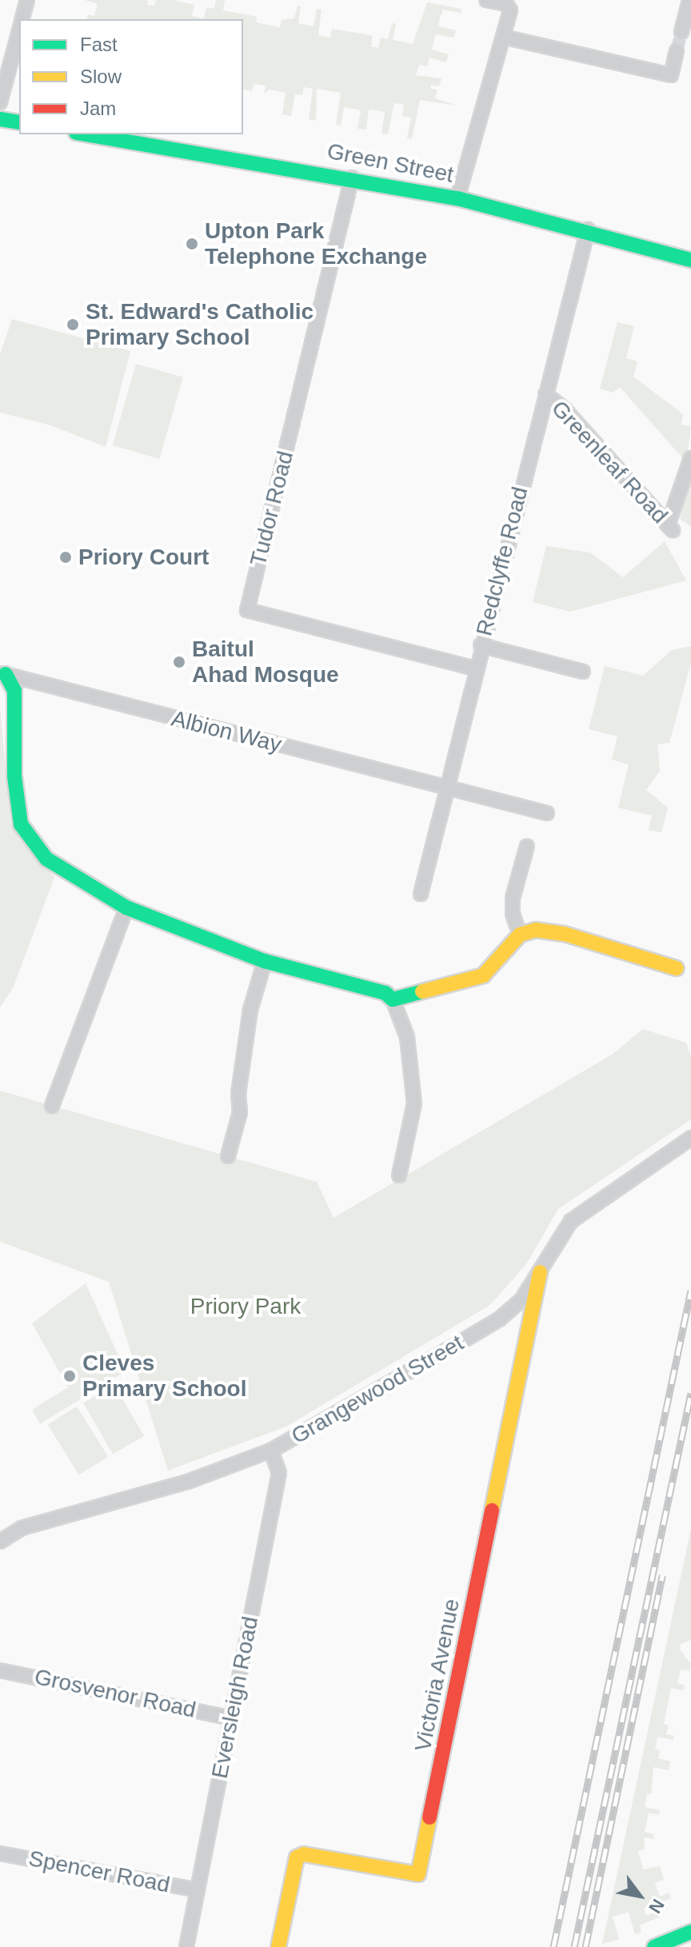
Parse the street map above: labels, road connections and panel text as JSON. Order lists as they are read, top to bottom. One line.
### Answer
{"streets":{"street":["Green Street","Greenleaf Road","Tudor Road","Redclyffe Road","Albion Way","Grangewood Street","Victoria Avenue","Grosvenor Road","Eversleigh Road","Spencer Road"]},"crossings":[["Green Street","Tudor Road"],["Green Street","Redclyffe Road"],["Greenleaf Road","Redclyffe Road"],["Tudor Road","Redclyffe Road"],["Redclyffe Road","Albion Way"],["Grangewood Street","Victoria Avenue"],["Grangewood Street","Eversleigh Road"],["Grosvenor Road","Eversleigh Road"],["Eversleigh Road","Spencer Road"]],"parks":["Priory Park"],"places":["Upton Park Telephone Exchange","St. Edward's Catholic Primary School","Priory Court","Baitul Ahad Mosque","Cleves Primary School"],"legend":["Fast","Slow","Jam"],"north":"bottom right"}
